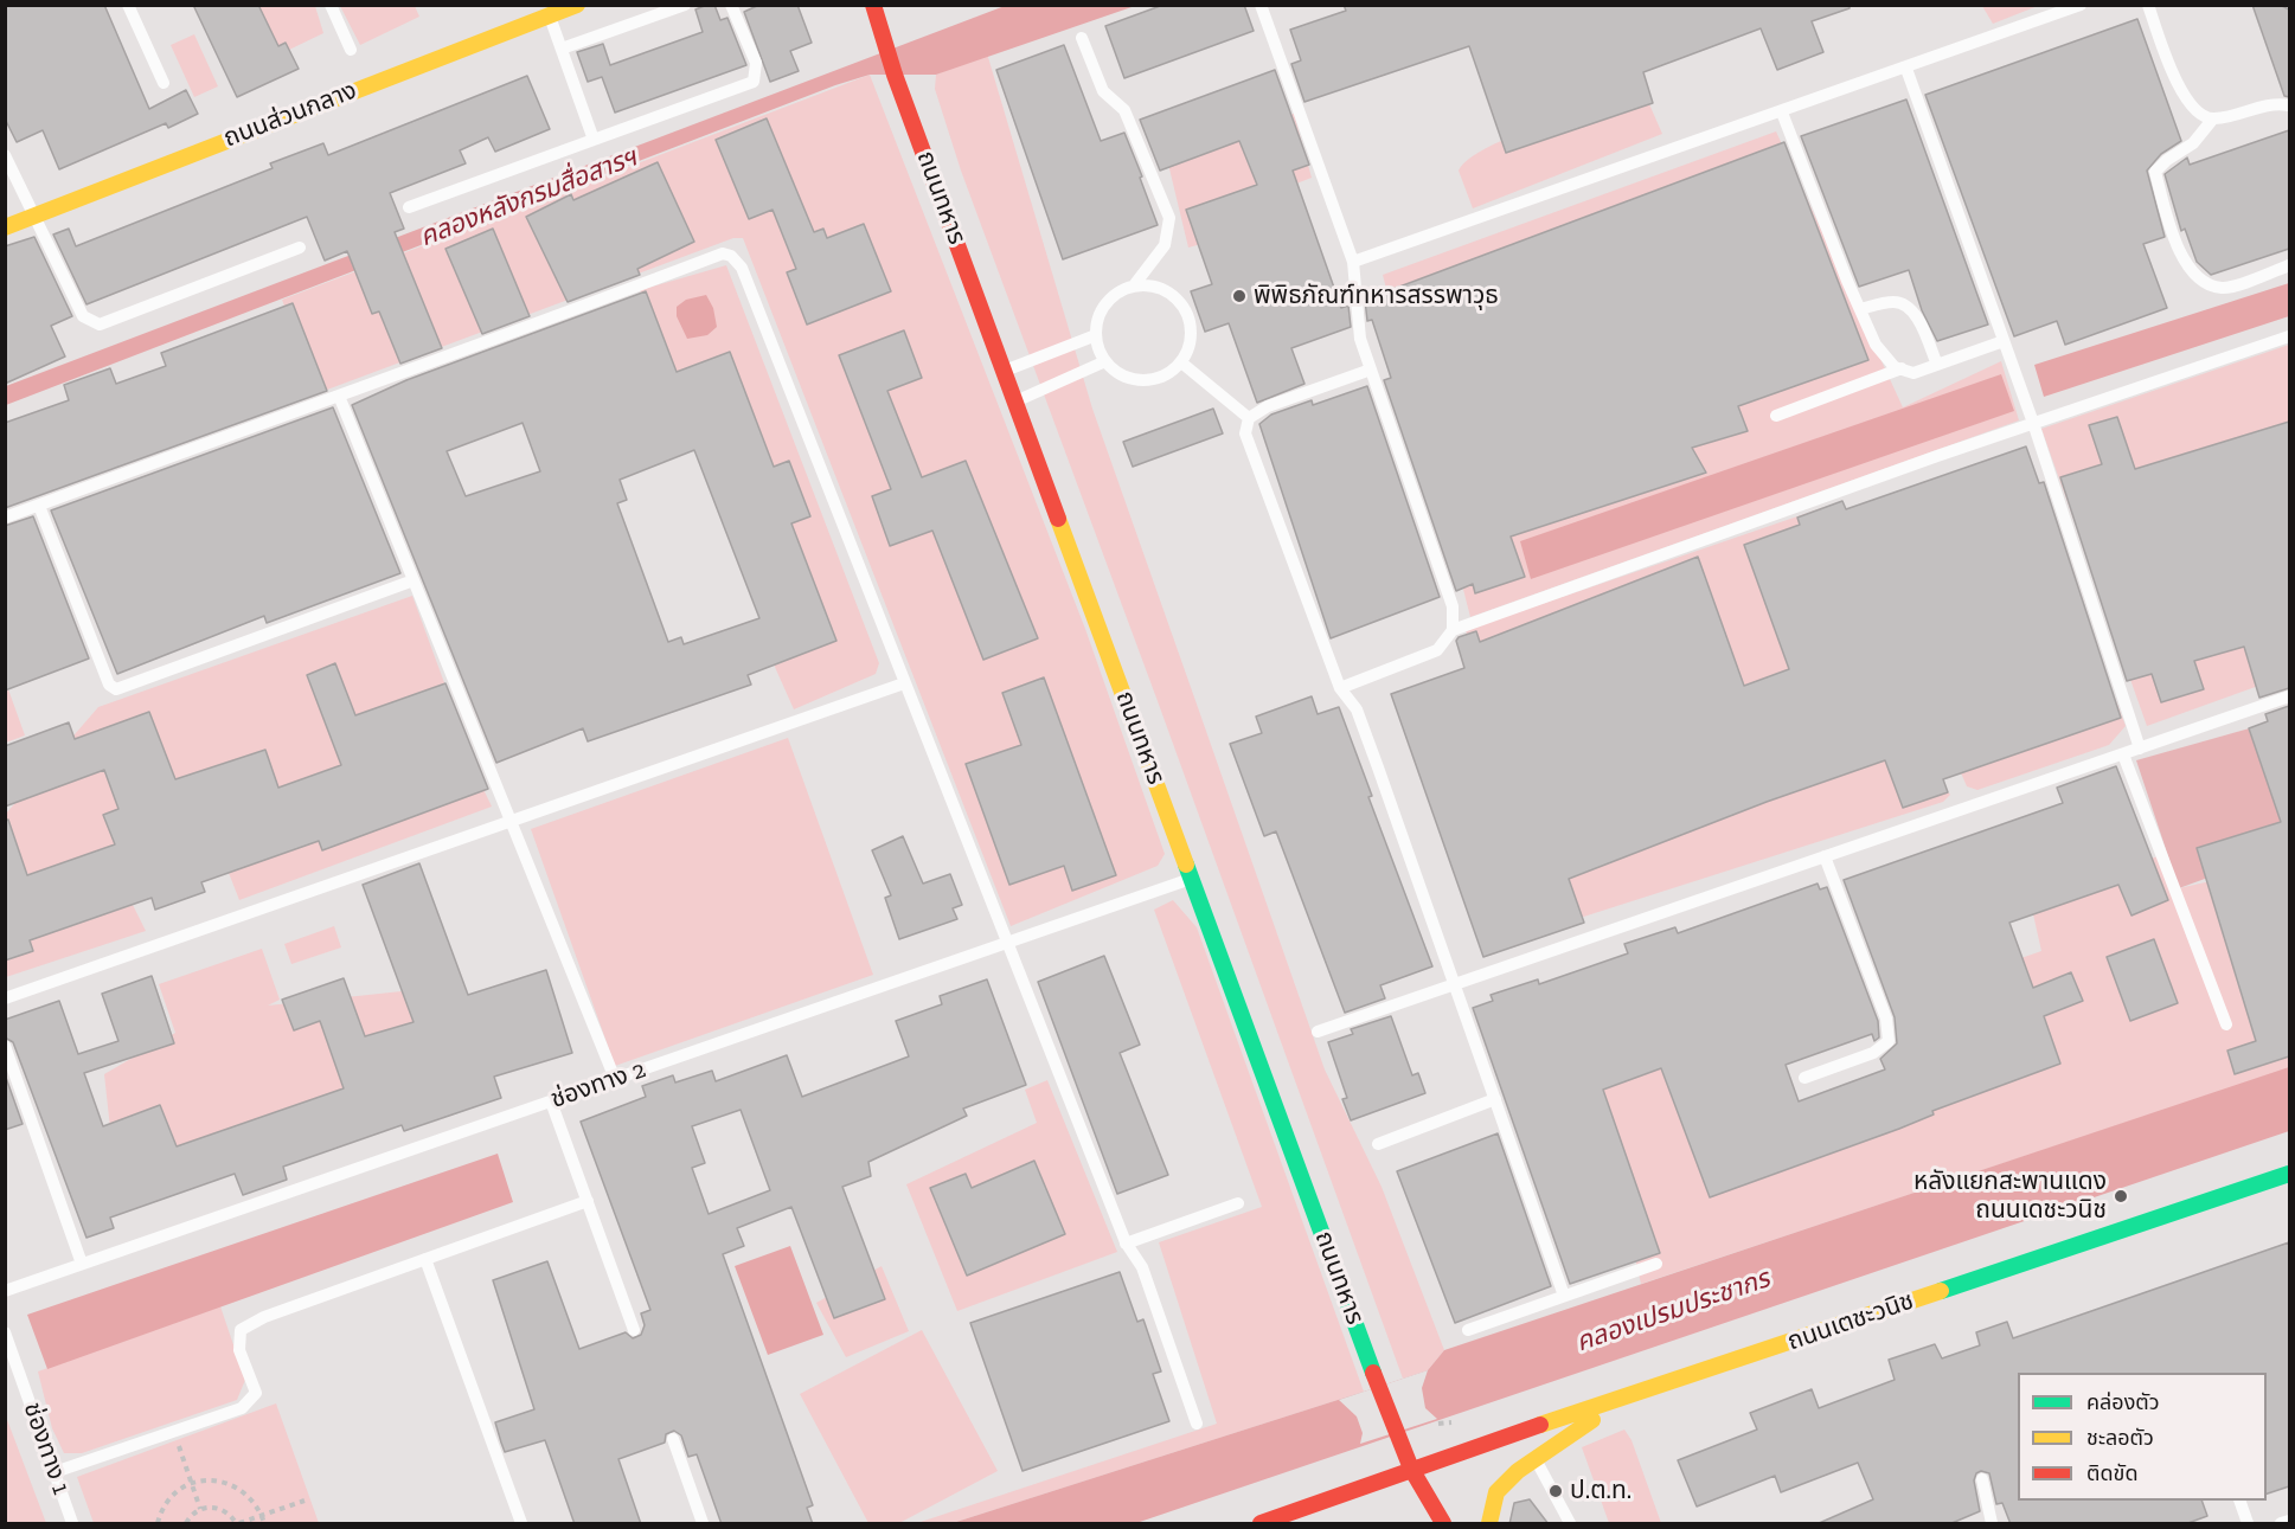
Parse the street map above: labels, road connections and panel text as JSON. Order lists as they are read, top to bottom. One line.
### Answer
{"streets":{"main road":["ถนนส่วนกลาง","ถนนทหาร","ถนนเตชะวนิช"],"lane":["ช่องทาง 2","ช่องทาง 1"]},"crossings":[["ถนนทหาร","ช่องทาง 2"],["ถนนทหาร","ถนนเตชะวนิช"]],"water":["คลองหลังกรมสื่อสารฯ","คลองเปรมประชากร"],"places":["พิพิธภัณฑ์ทหารสรรพาวุธ","หลังแยกสะพานแดง ถนนเดชะวนิช","ป.ต.ท."],"legend":["คล่องตัว","ชะลอตัว","ติดขัด"]}
